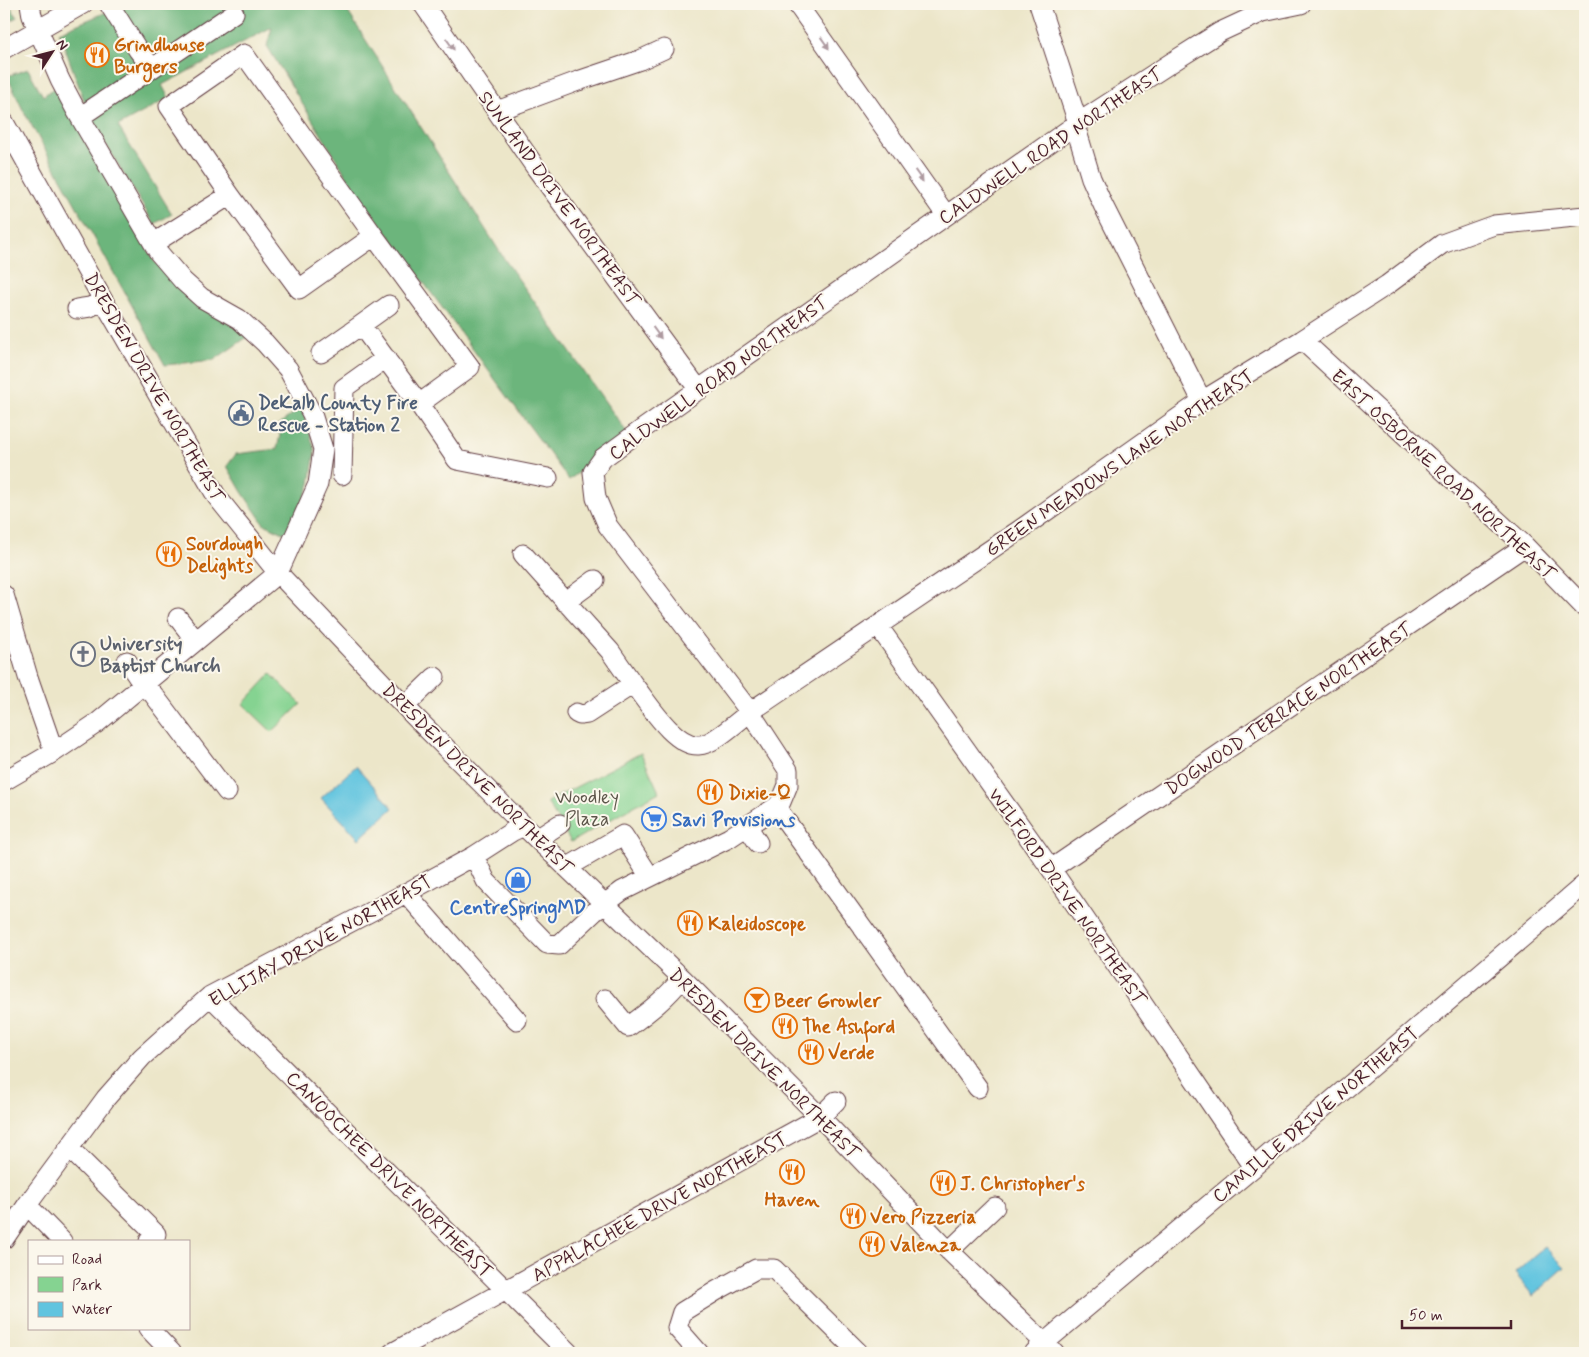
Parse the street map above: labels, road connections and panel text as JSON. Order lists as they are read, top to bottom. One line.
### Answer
{"streets":{"street":["CALDWELL ROAD NORTHEAST","SUNLAND DRIVE NORTHEAST","DRESDEN DRIVE NORTHEAST","GREEN MEADOWS LANE NORTHEAST","EAST OSBORNE ROAD NORTHEAST","DOGWOOD TERRACE NORTHEAST","WILFORD DRIVE NORTHEAST","ELLIJAY DRIVE NORTHEAST","CAMILLE DRIVE NORTHEAST","CANOOCHEE DRIVE NORTHEAST","APPALACHEE DRIVE NORTHEAST"]},"crossings":[["CALDWELL ROAD NORTHEAST","SUNLAND DRIVE NORTHEAST"],["CALDWELL ROAD NORTHEAST","GREEN MEADOWS LANE NORTHEAST"],["DRESDEN DRIVE NORTHEAST","ELLIJAY DRIVE NORTHEAST"],["DRESDEN DRIVE NORTHEAST","CAMILLE DRIVE NORTHEAST"],["DRESDEN DRIVE NORTHEAST","APPALACHEE DRIVE NORTHEAST"],["GREEN MEADOWS LANE NORTHEAST","EAST OSBORNE ROAD NORTHEAST"],["GREEN MEADOWS LANE NORTHEAST","WILFORD DRIVE NORTHEAST"],["EAST OSBORNE ROAD NORTHEAST","DOGWOOD TERRACE NORTHEAST"],["DOGWOOD TERRACE NORTHEAST","WILFORD DRIVE NORTHEAST"],["WILFORD DRIVE NORTHEAST","CAMILLE DRIVE NORTHEAST"],["ELLIJAY DRIVE NORTHEAST","CANOOCHEE DRIVE NORTHEAST"],["CANOOCHEE DRIVE NORTHEAST","APPALACHEE DRIVE NORTHEAST"]],"one_way":["SUNLAND DRIVE NORTHEAST"],"parks":["Woodley Plaza"],"places":{"restaurant":["Grindhouse Burgers","Sourdough Delights","Dixie-Q","Kaleidoscope","The Ashford","Verde","Haven","J. Christopher's","Vero Pizzeria","Valenza"],"public building":["DeKalb County Fire Rescue - Station 2"],"church":["University Baptist Church"],"supermarket":["Savi Provisions"],"shop":["CentreSpringMD"],"bar":["Beer Growler"]},"legend":["Road","Park","Water"],"scale_bar":"50 m","north":"top right"}
